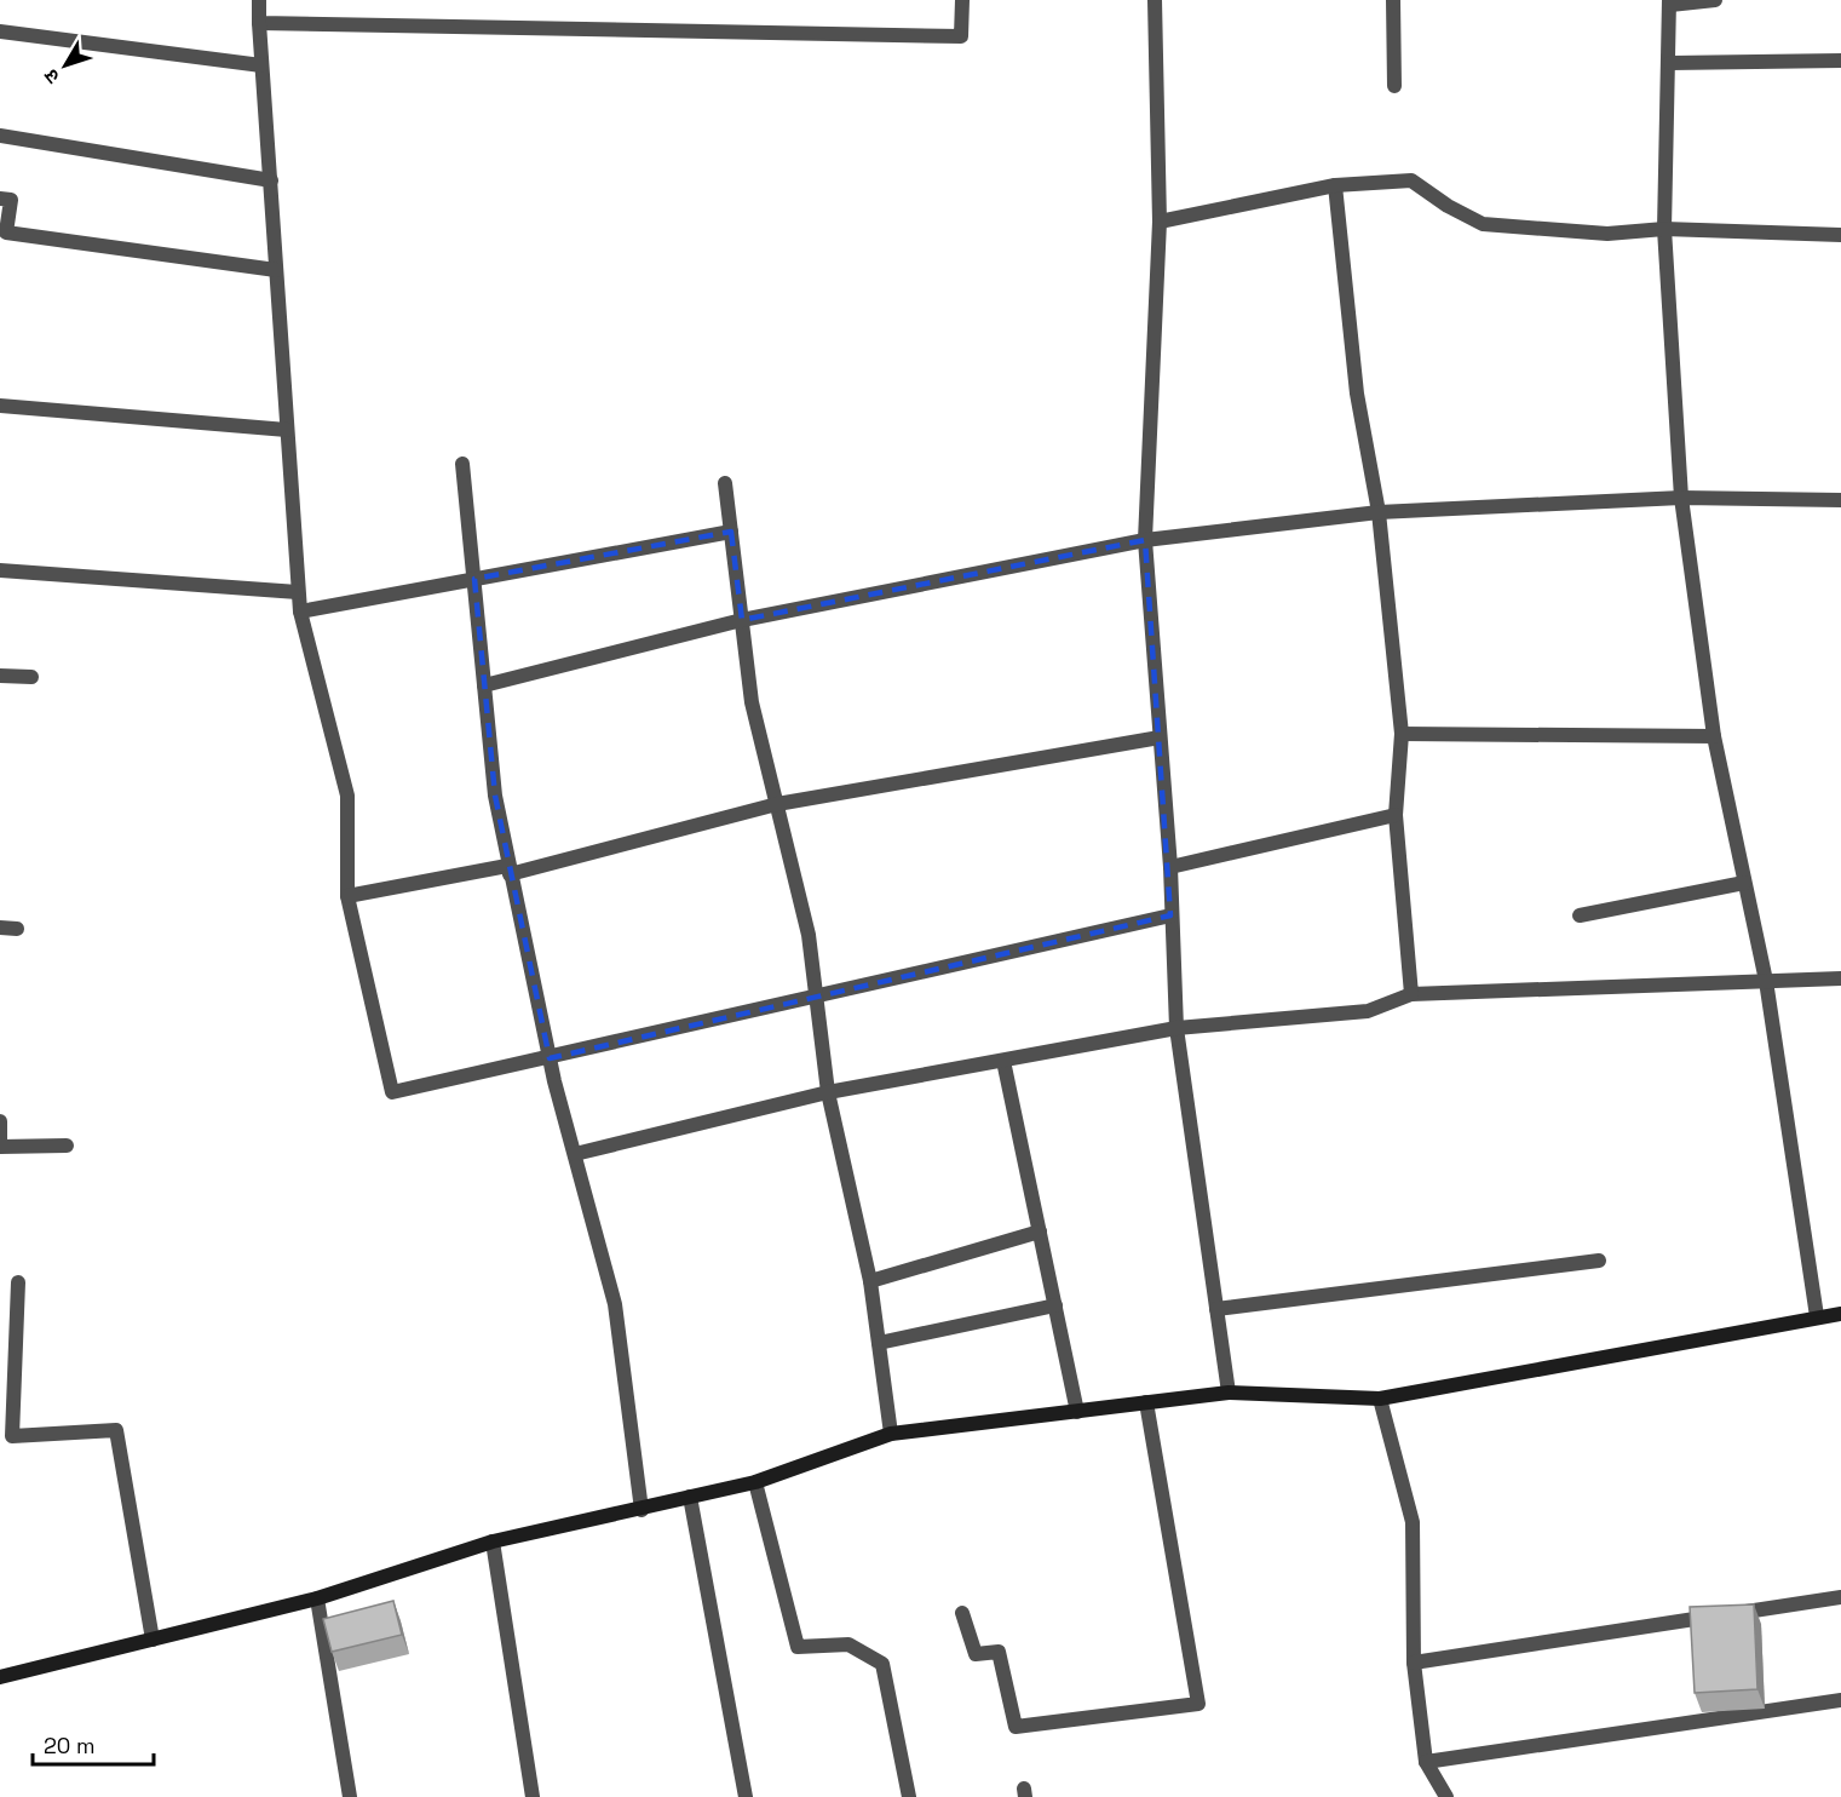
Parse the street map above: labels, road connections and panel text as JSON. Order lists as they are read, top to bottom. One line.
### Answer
{"scale_bar":"20 m","north":"bottom left"}
